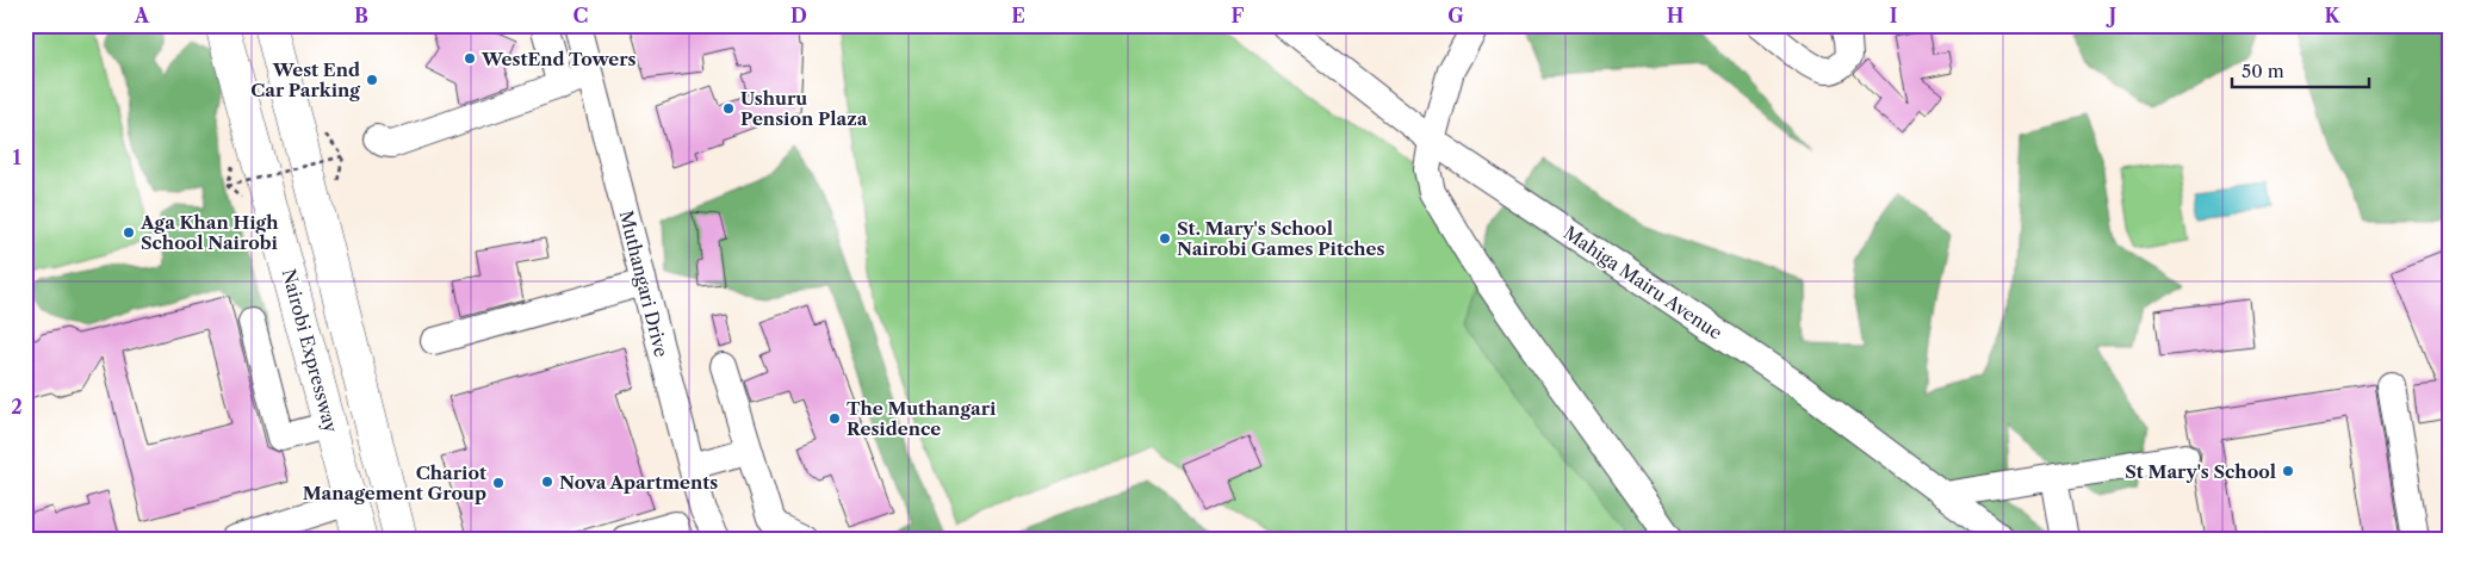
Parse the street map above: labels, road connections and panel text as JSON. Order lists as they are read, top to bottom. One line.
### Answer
{"streets":{"highway":["Nairobi Expressway"],"street":["Mahiga Mairu Avenue","Muthangari Drive"]},"places":["WestEnd Towers","West End Car Parking","Ushuru Pension Plaza","Aga Khan High School Nairobi","St. Mary's School Nairobi Games Pitches","The Muthangari Residence","St Mary's School","Nova Apartments","Chariot Management Group"],"scale_bar":"50 m","grid":{"columns":["A","B","C","D","E","F","G","H","I","J","K"],"rows":["1","2"]}}
